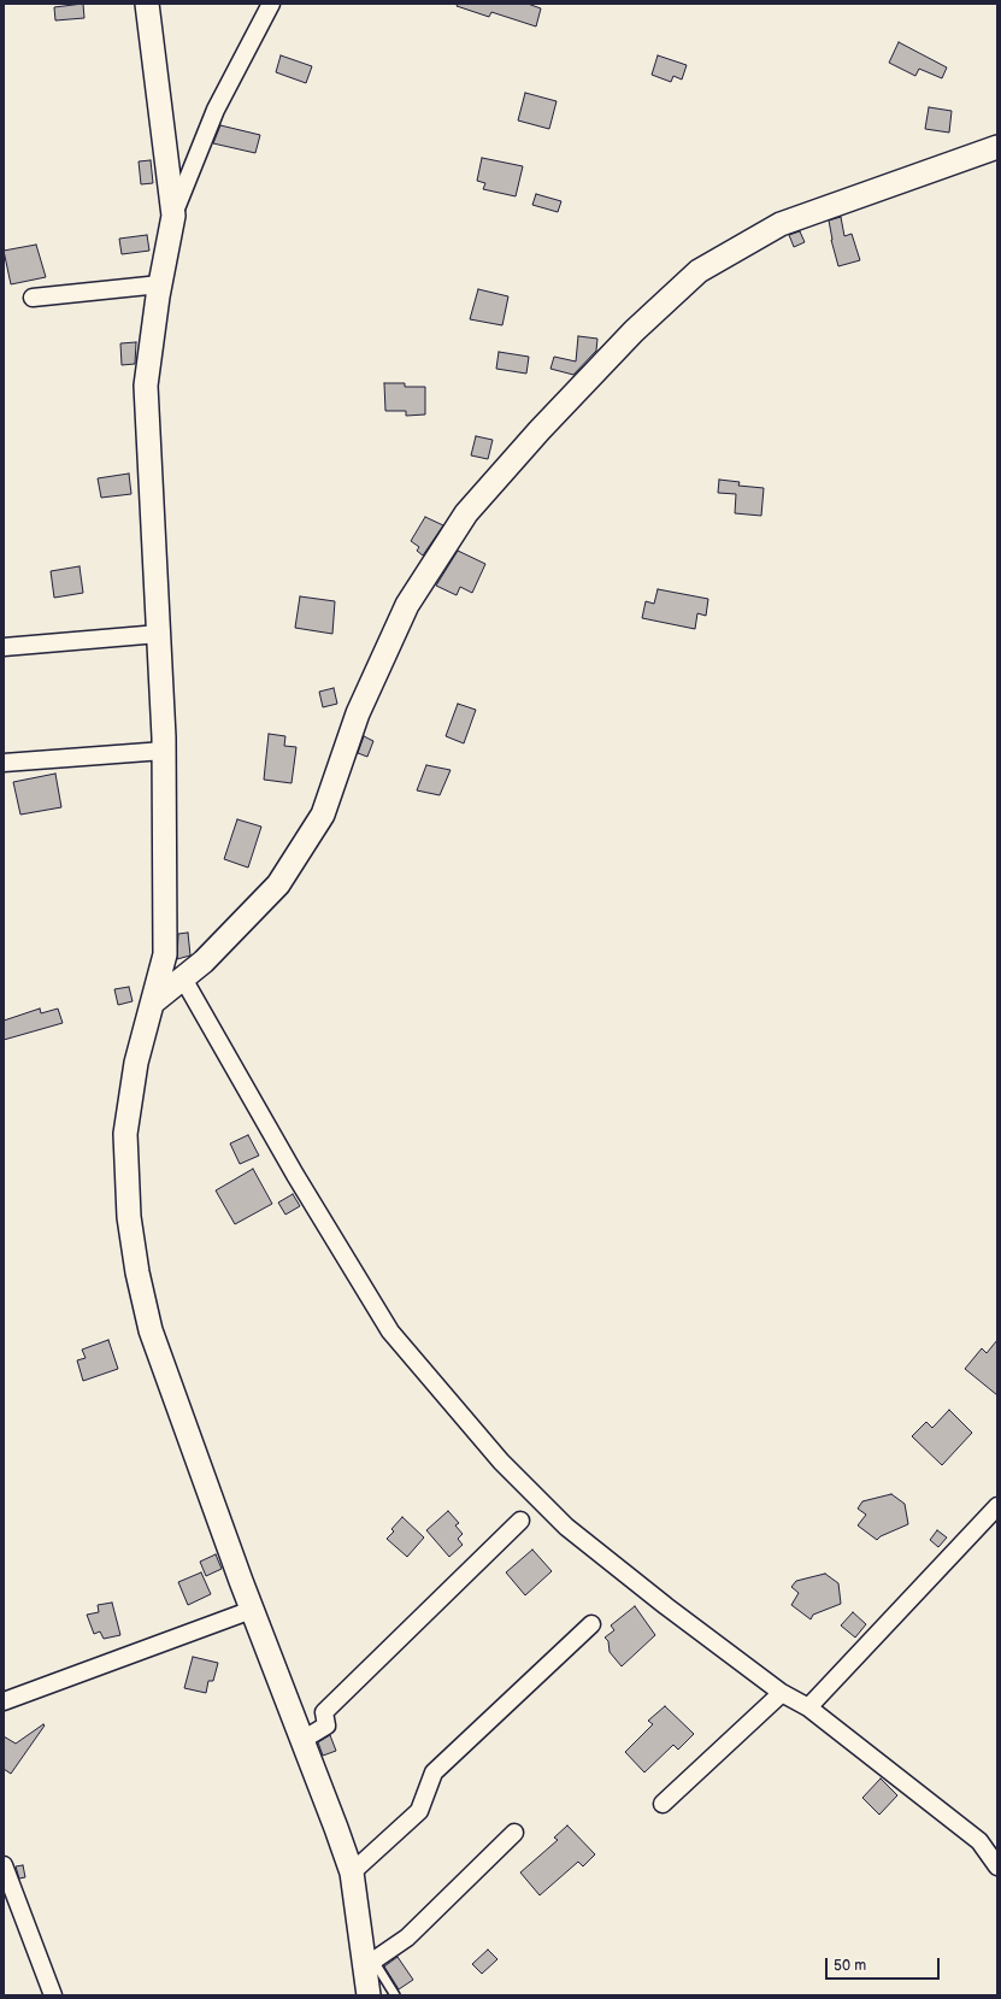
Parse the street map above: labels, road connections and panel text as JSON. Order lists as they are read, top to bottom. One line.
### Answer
{"scale_bar":"50 m"}
